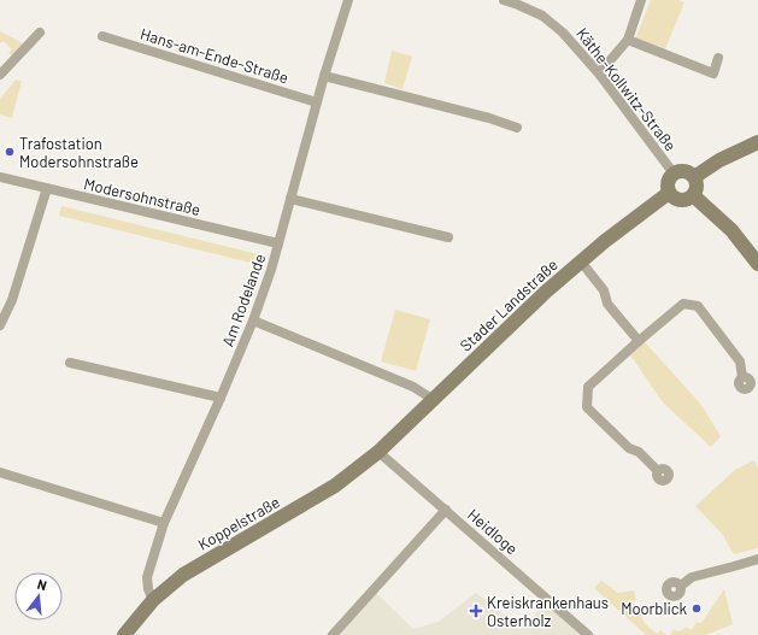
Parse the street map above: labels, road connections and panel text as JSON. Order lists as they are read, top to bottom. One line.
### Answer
{"streets":{"street":["Hans-am-Ende-Straße","Käthe-Kollwitz-Straße","Modersohnstraße","Am Rodelande","Stader Landstraße","Koppelstraße","Heidloge"]},"crossings":[["Hans-am-Ende-Straße","Am Rodelande"],["Käthe-Kollwitz-Straße","Stader Landstraße"],["Modersohnstraße","Am Rodelande"],["Am Rodelande","Koppelstraße"],["Stader Landstraße","Koppelstraße"],["Stader Landstraße","Heidloge"],["Koppelstraße","Heidloge"]],"places":{"other":["Trafostation Modersohnstraße","Moorblick"],"health":["Kreiskrankenhaus Osterholz"]},"north":"top"}
